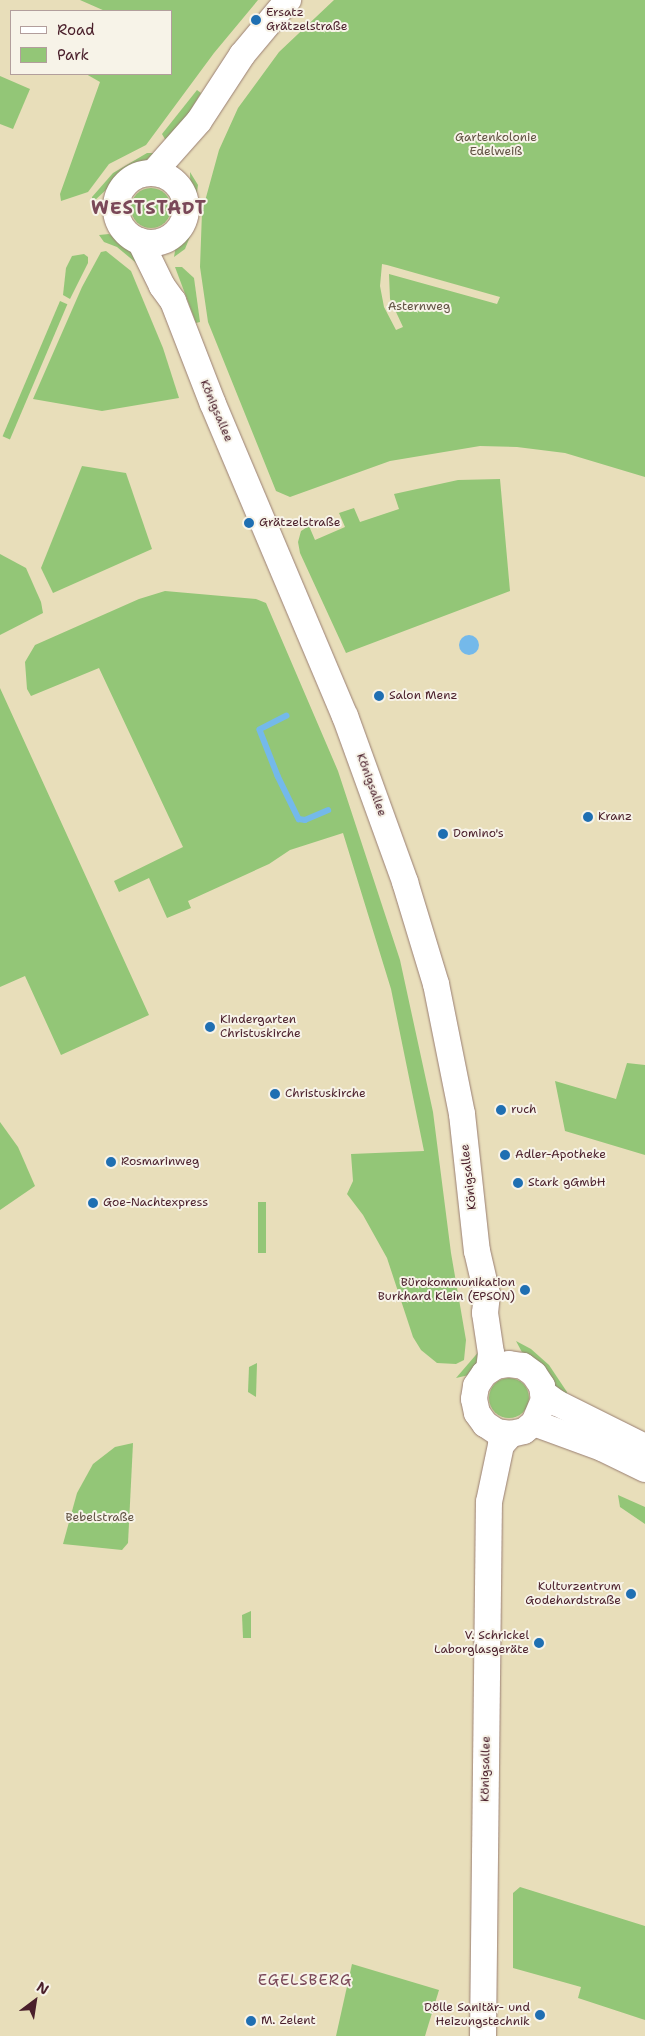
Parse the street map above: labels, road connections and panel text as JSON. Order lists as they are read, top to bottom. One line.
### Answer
{"streets":{"street":["Königsallee"]},"districts":["WESTSTADT","EGELSBERG"],"parks":["Gartenkolonie Edelweiß","Asternweg","Bebelstraße"],"places":["Ersatz Grätzelstraße","Grätzelstraße","Salon Menz","Kranz","Domino's","Kindergarten Christuskirche","Christuskirche","ruch","Adler-Apotheke","Rosmarinweg","Stark gGmbH","Goe-Nachtexpress","Bürokommunikation Burkhard Klein (EPSON)","Kulturzentrum Godehardstraße","V. Schrickel Laborglasgeräte","Dölle Sanitär- und Heizungstechnik","M. Zelent"],"legend":["Road","Park"],"north":"top right"}
